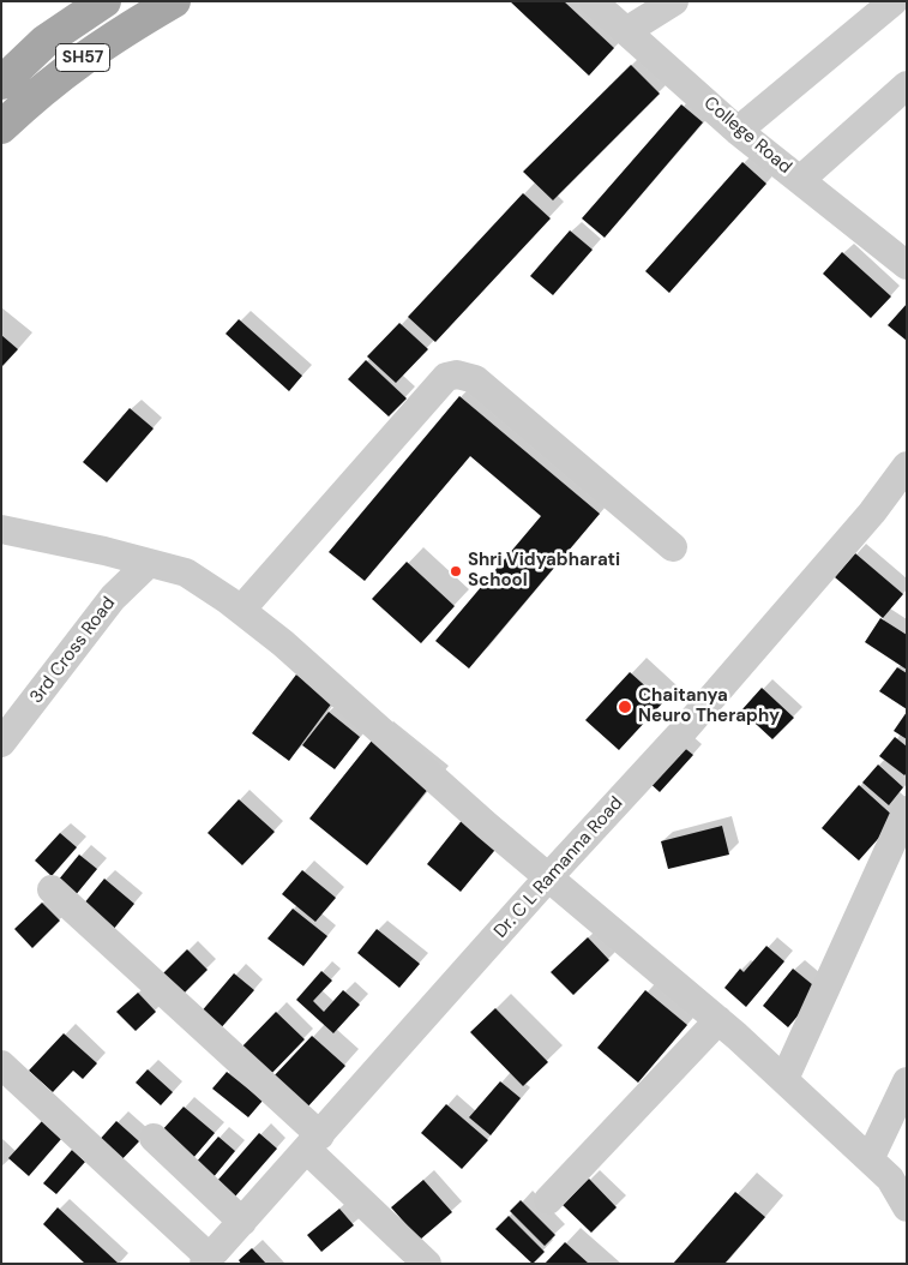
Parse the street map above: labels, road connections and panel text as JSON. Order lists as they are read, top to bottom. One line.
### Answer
{"streets":{"main road":["SH57"],"street":["College Road","3rd Cross Road","Dr. C L Ramanna Road"]},"places":["Shri Vidyabharati School","Chaitanya Neuro Theraphy"]}
